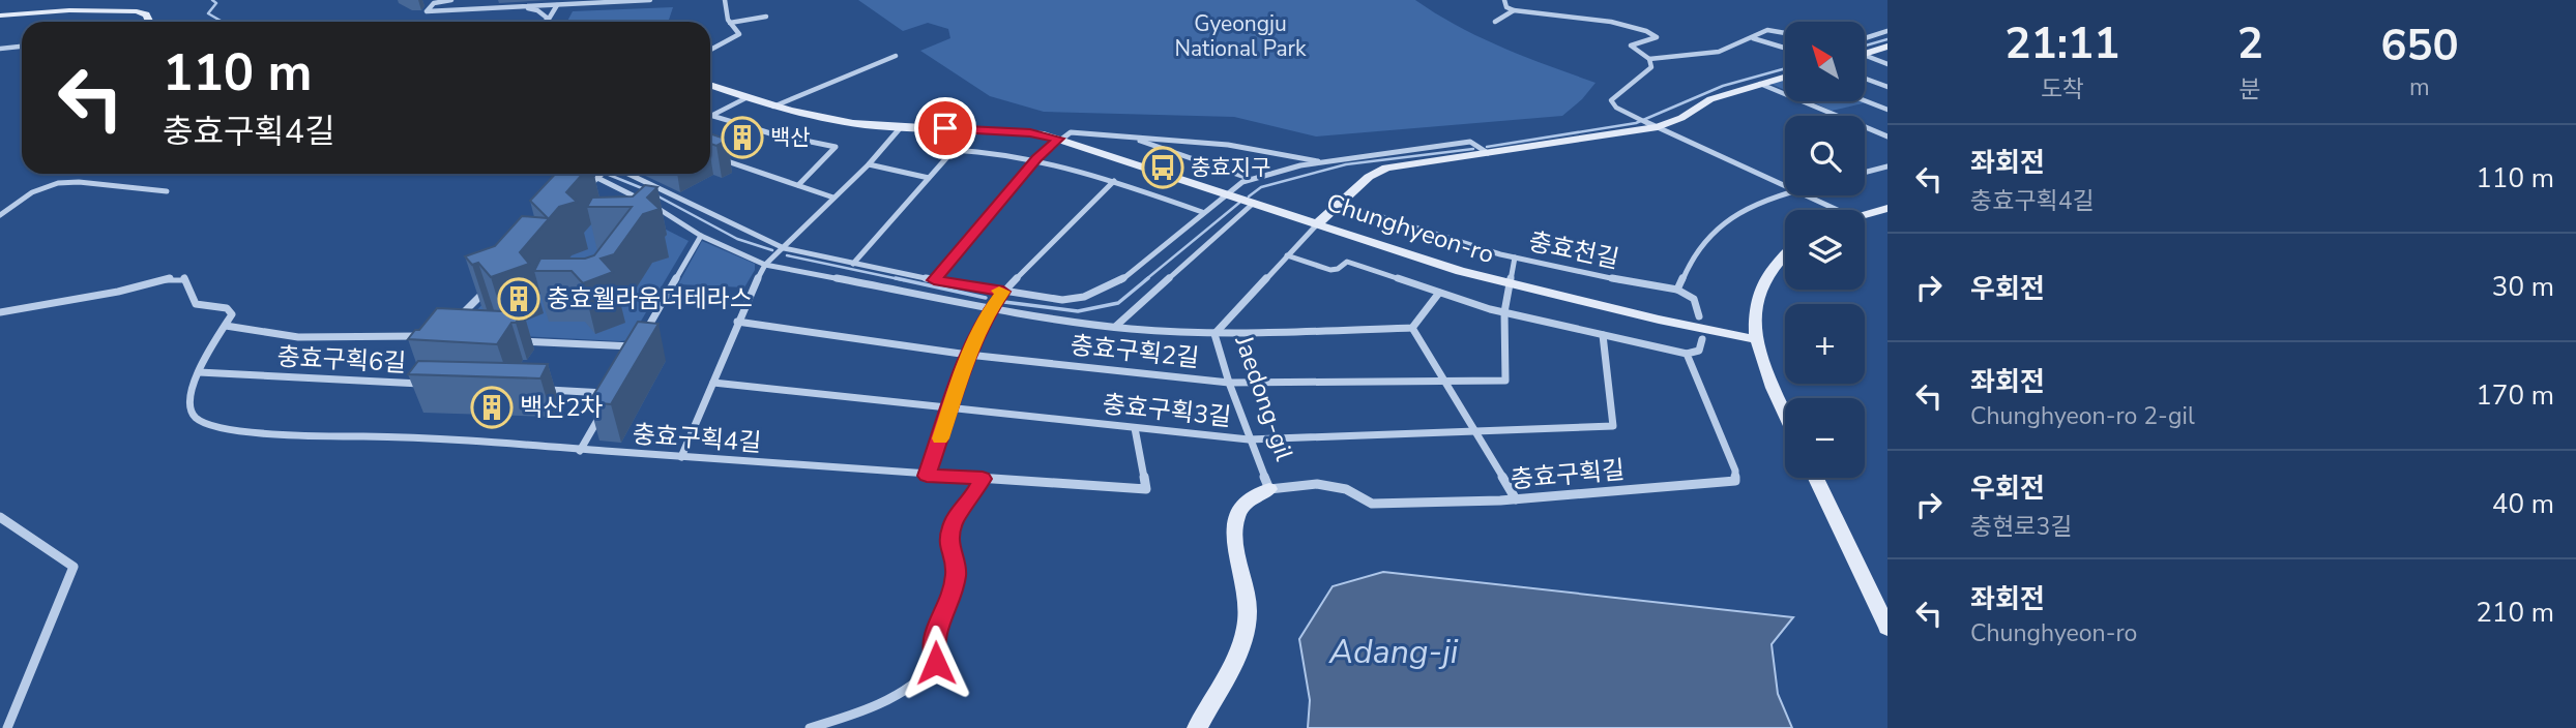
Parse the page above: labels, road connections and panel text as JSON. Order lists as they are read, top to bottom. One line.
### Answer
{"streets":{"street":["Chunghyeon-ro","충효천길","충효구획2길","충효구획6길","Jaedong-gil","충효구획3길","충효구획4길","충효구획길"]},"crossings":[["Chunghyeon-ro","Jaedong-gil"],["충효구획2길","Jaedong-gil"],["충효구획6길","충효구획4길"],["Jaedong-gil","충효구획3길"],["Jaedong-gil","충효구획길"],["충효구획3길","충효구획4길"]],"water":["Adang-ji"],"parks":["Gyeongju National Park"],"places":{"building":["백산","충효웰라움더테라스","백산2차"],"bus stop":["충효지구"]},"north":"top left","page":{"eta":["21:11","도착","2","분","650","m"],"map_buttons":["+","−"],"turn":["110 m","충효구획4길"],"list":[{"name":"좌회전","note":"충효구획4길","value":"110 m"},{"name":"우회전","value":"30 m"},{"name":"좌회전","note":"Chunghyeon-ro 2-gil","value":"170 m"},{"name":"우회전","note":"충현로3길","value":"40 m"},{"name":"좌회전","note":"Chunghyeon-ro","value":"210 m"}]}}
